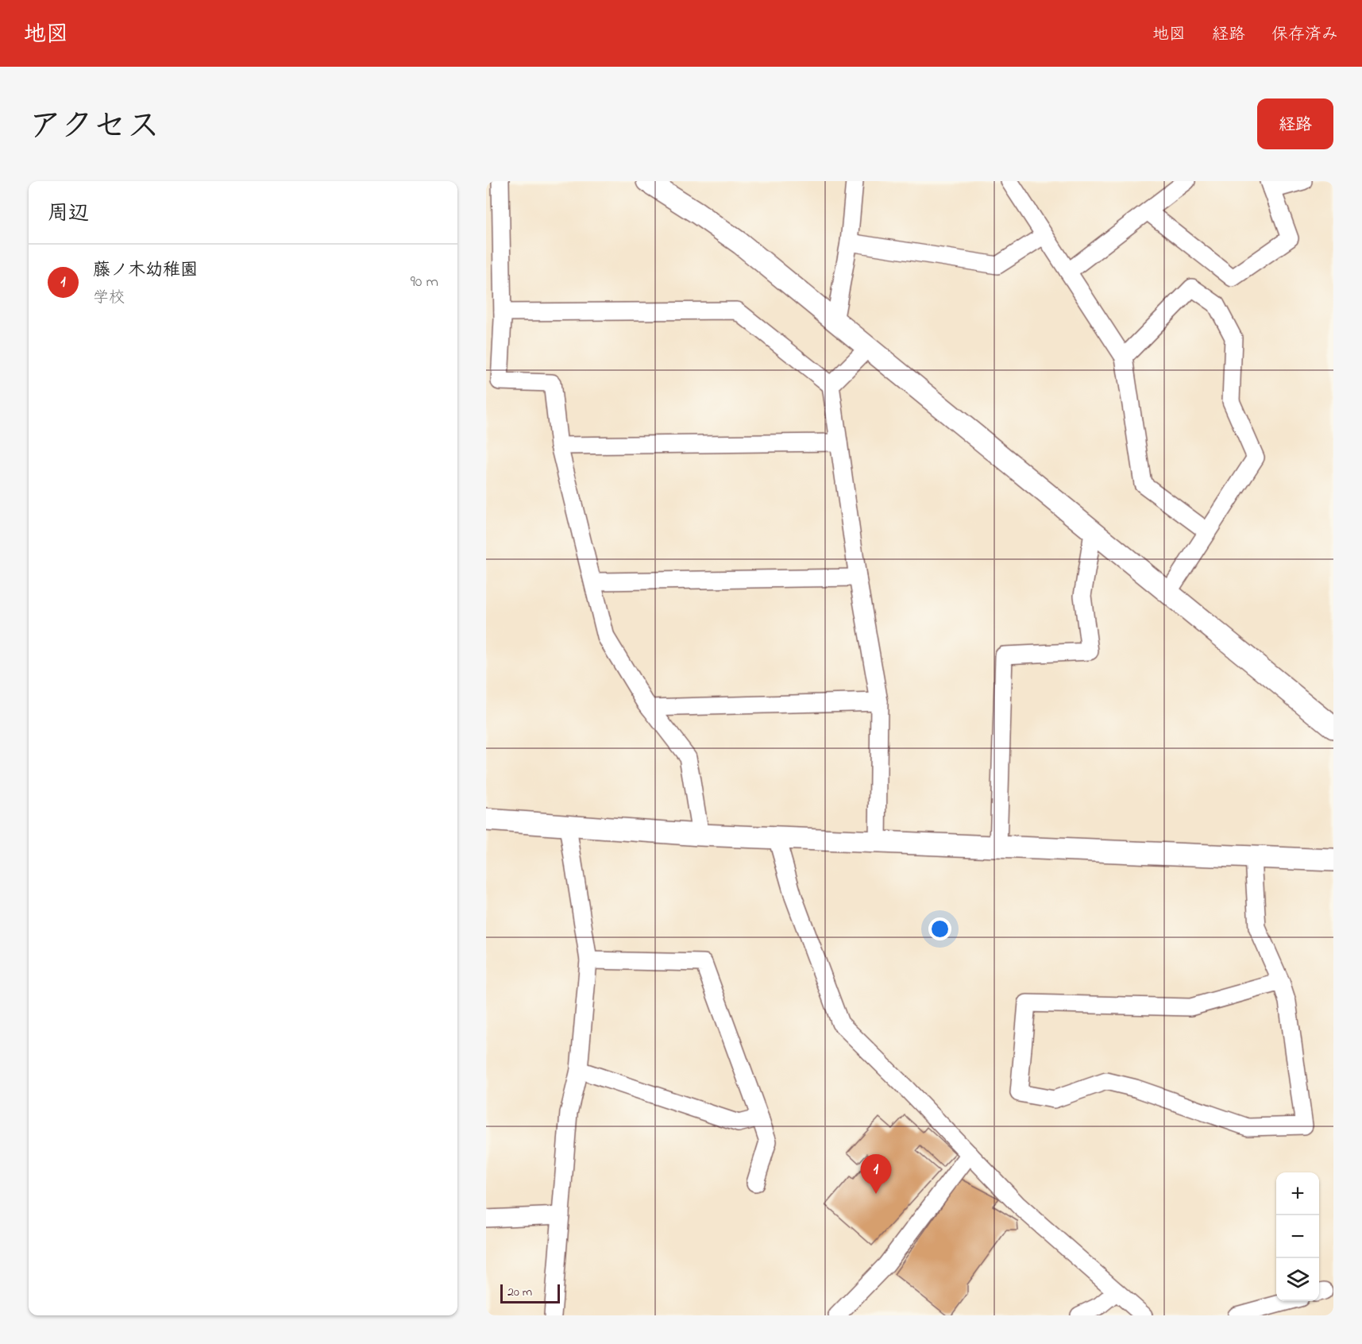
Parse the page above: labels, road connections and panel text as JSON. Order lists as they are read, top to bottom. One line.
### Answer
{"scale_bar":"20 m","page":{"header":"地図","nav":["地図","経路","保存済み"],"title":"アクセス","buttons":"経路","heading":"周辺","list":[{"mark":"1","name":"藤ノ木幼稚園","note":"学校","value":"90 m"}],"pins":"1","map_buttons":["+","−"],"scale":"20 m"}}
